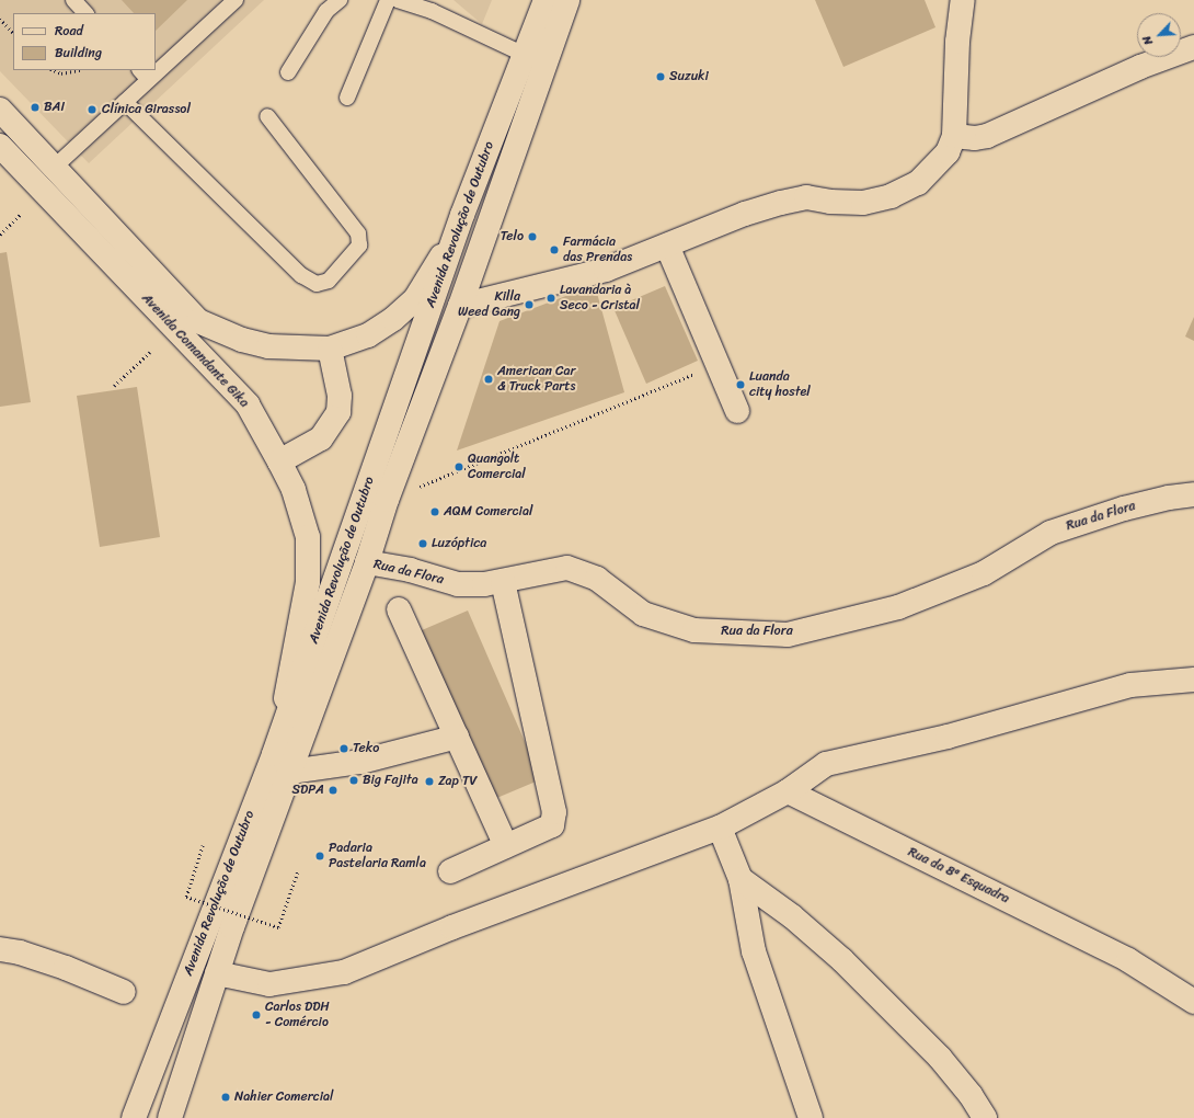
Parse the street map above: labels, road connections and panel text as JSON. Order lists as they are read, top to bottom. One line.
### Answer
{"streets":{"street":["Avenida Revolução de Outubro","Avenida Comandante Gika","Rua da Flora","Rua da 8ª Esquadra"]},"crossings":[["Avenida Revolução de Outubro","Avenida Comandante Gika"],["Avenida Revolução de Outubro","Rua da Flora"]],"places":["Suzuki","BAI","Clínica Girassol","Telo","Farmácia das Prendas","Lavandaria à Seco - Cristal","Killa Weed Gang","American Car & Truck Parts","Luanda city hostel","Quangolt Comercial","AQM Comercial","Luzóptica","Teko","Big Fajita","Zap TV","SDPA","Padaria Pastelaria Ramla","Carlos DDH - Comércio","Nahier Comercial"],"legend":["Road","Building"],"north":"bottom left"}
